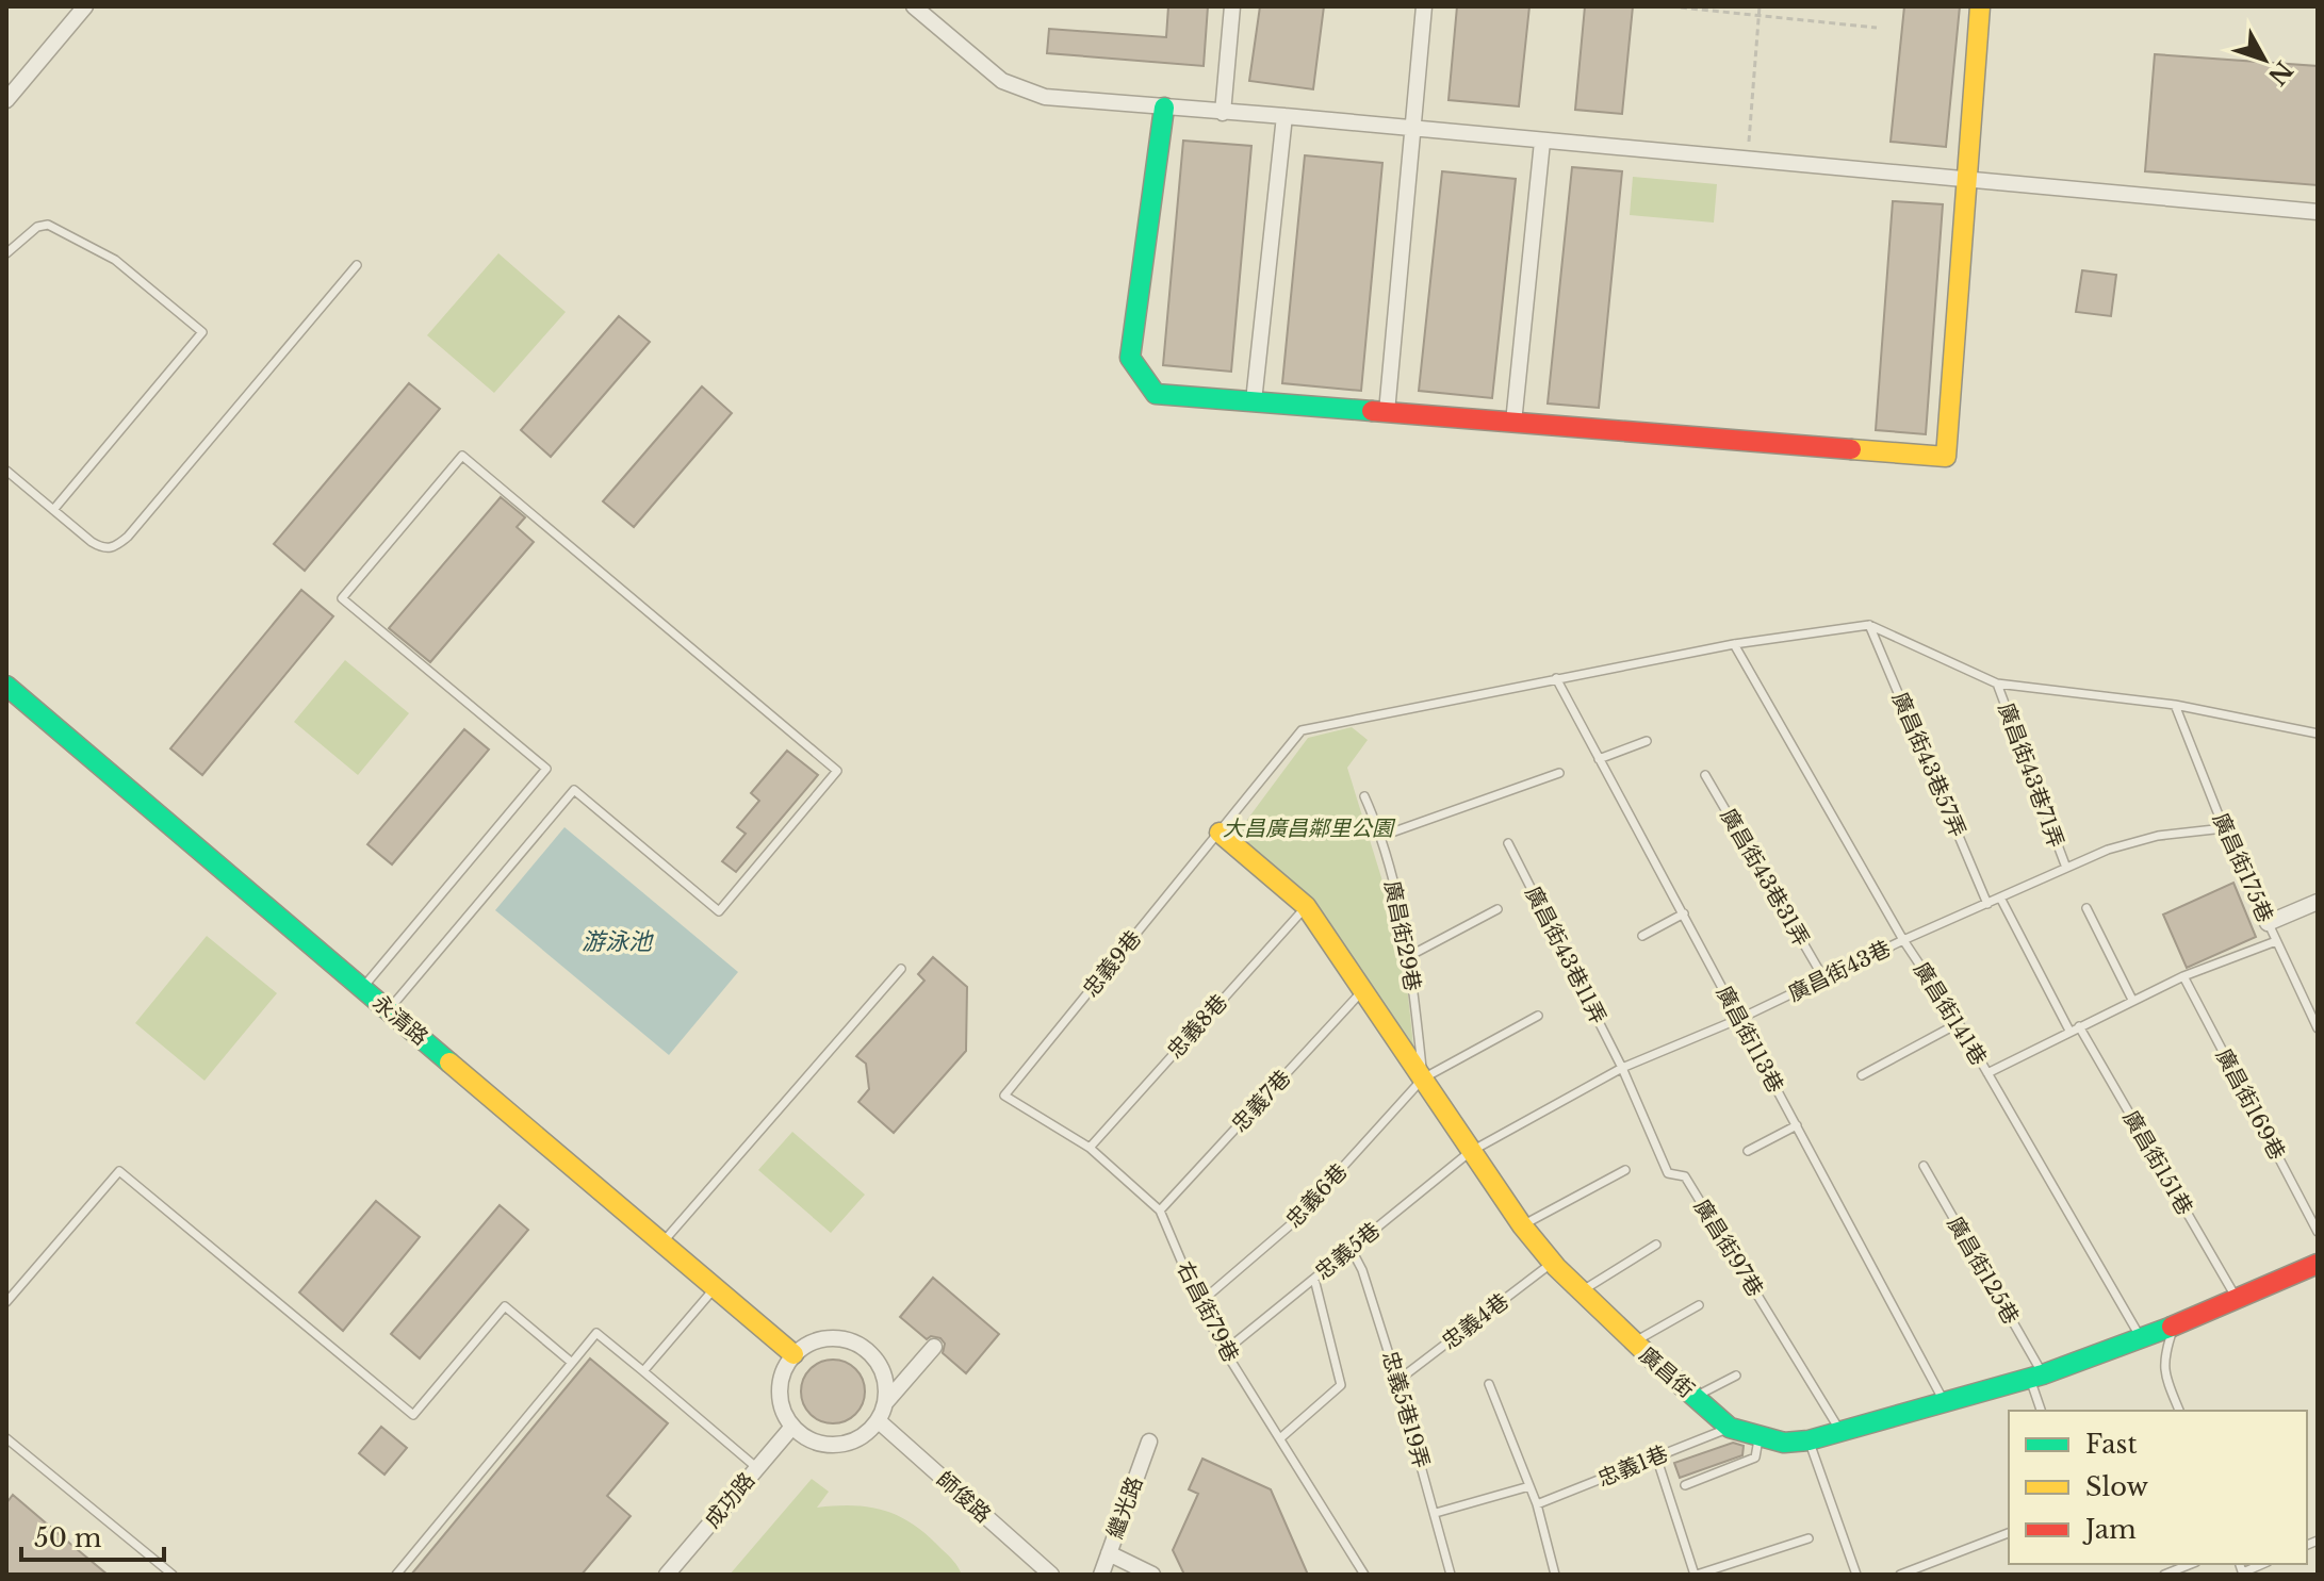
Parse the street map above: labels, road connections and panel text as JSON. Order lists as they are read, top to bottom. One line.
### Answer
{"streets":{"street":["永清路","廣昌街","師俊路","成功路","繼光路"],"lane":["廣昌街43巷57弄","廣昌街43巷71弄","廣昌街175巷","廣昌街43巷31弄","廣昌街29巷","廣昌街43巷11弄","忠義9巷","廣昌街43巷","廣昌街141巷","忠義8巷","廣昌街113巷","忠義7巷","廣昌街169巷","廣昌街151巷","忠義6巷","廣昌街97巷","忠義5巷","廣昌街125巷","右昌街79巷","忠義4巷","忠義5巷19弄","忠義1巷"]},"crossings":[["廣昌街43巷57弄","忠義9巷"],["廣昌街43巷57弄","廣昌街43巷"],["廣昌街43巷71弄","廣昌街43巷"],["廣昌街175巷","廣昌街43巷"],["廣昌街43巷31弄","廣昌街43巷"],["廣昌街29巷","忠義6巷"],["廣昌街29巷","廣昌街"],["廣昌街43巷11弄","廣昌街43巷"],["廣昌街43巷11弄","廣昌街97巷"],["忠義9巷","廣昌街141巷"],["忠義9巷","廣昌街113巷"],["忠義9巷","右昌街79巷"],["忠義9巷","廣昌街"],["廣昌街43巷","廣昌街141巷"],["廣昌街43巷","廣昌街113巷"],["廣昌街43巷","廣昌街97巷"],["廣昌街43巷","忠義5巷"],["廣昌街43巷","廣昌街"],["廣昌街141巷","廣昌街"],["永清路","師俊路"],["永清路","成功路"],["忠義8巷","右昌街79巷"],["忠義8巷","廣昌街"],["廣昌街113巷","廣昌街"],["忠義7巷","右昌街79巷"],["忠義7巷","廣昌街"],["廣昌街151巷","廣昌街"],["忠義6巷","右昌街79巷"],["忠義6巷","廣昌街"],["廣昌街97巷","廣昌街"],["忠義5巷","右昌街79巷"],["忠義5巷","廣昌街"],["忠義5巷","忠義5巷19弄"],["廣昌街125巷","廣昌街"],["忠義4巷","廣昌街"],["忠義4巷","忠義5巷19弄"],["廣昌街","忠義1巷"],["師俊路","成功路"]],"water":["游泳池"],"parks":["大昌廣昌鄰里公園"],"legend":["Fast","Slow","Jam"],"scale_bar":"50 m","north":"bottom right"}
